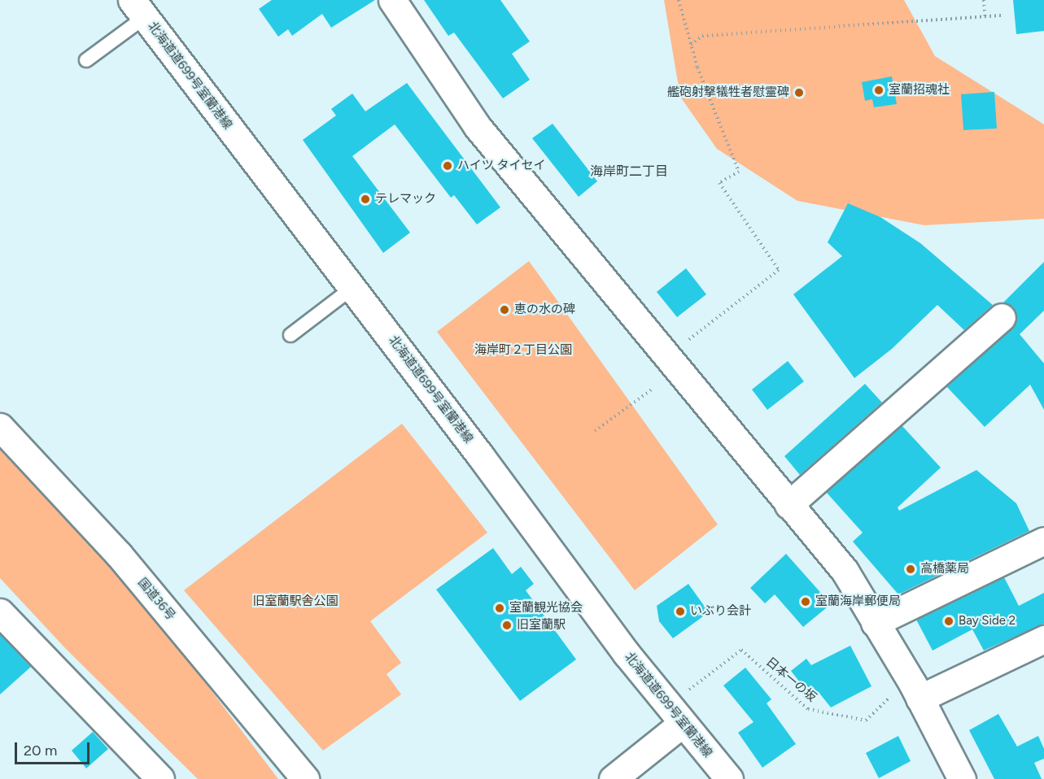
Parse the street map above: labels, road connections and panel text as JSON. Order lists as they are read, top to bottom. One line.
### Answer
{"streets":{"main road":["北海道道699号室蘭港線","国道36号"],"path":["日本一の坂"]},"crossings":[["北海道道699号室蘭港線","日本一の坂"]],"districts":["海岸町二丁目"],"parks":["海岸町２丁目公園","旧室蘭駅舎公園"],"places":["室蘭招魂社","艦砲射撃犠牲者慰霊碑","ハイツ タイセイ","テレマック","恵の水の碑","高橋薬局","室蘭海岸郵便局","室蘭観光協会","いぶり会計","Bay Side 2","旧室蘭駅"],"scale_bar":"20 m"}
